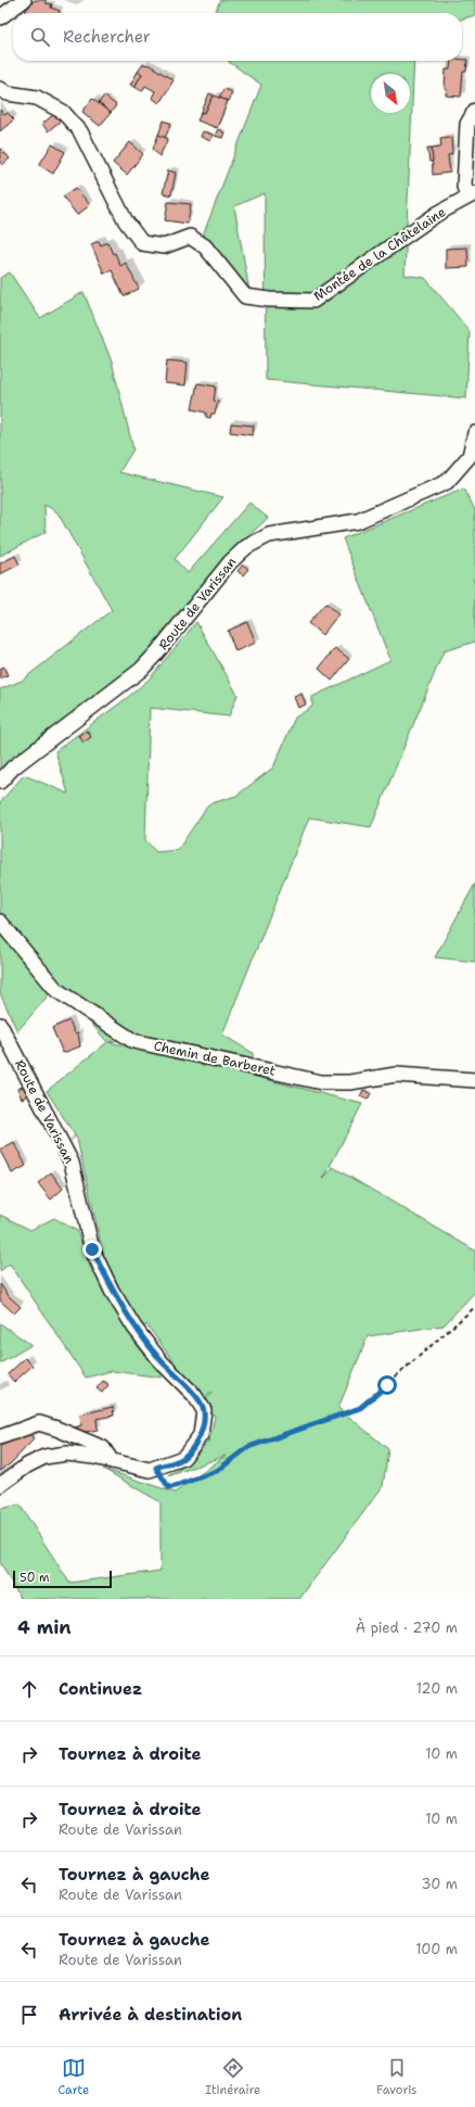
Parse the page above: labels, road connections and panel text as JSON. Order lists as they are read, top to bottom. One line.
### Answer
{"streets":{"street":["Montée de la Châtelaine","Route de Varissan","Chemin de Barberet"]},"scale_bar":"50 m","north":"bottom right","page":{"search":"Rechercher","scale":"50 m","heading":["4 min","À pied · 270 m"],"list":[["Continuez","120 m"],["Tournez à droite","10 m"],["Tournez à droite","Route de Varissan","10 m"],["Tournez à gauche","Route de Varissan","30 m"],["Tournez à gauche","Route de Varissan","100 m"],"Arrivée à destination"],"nav":["Carte","Itinéraire","Favoris"]}}
